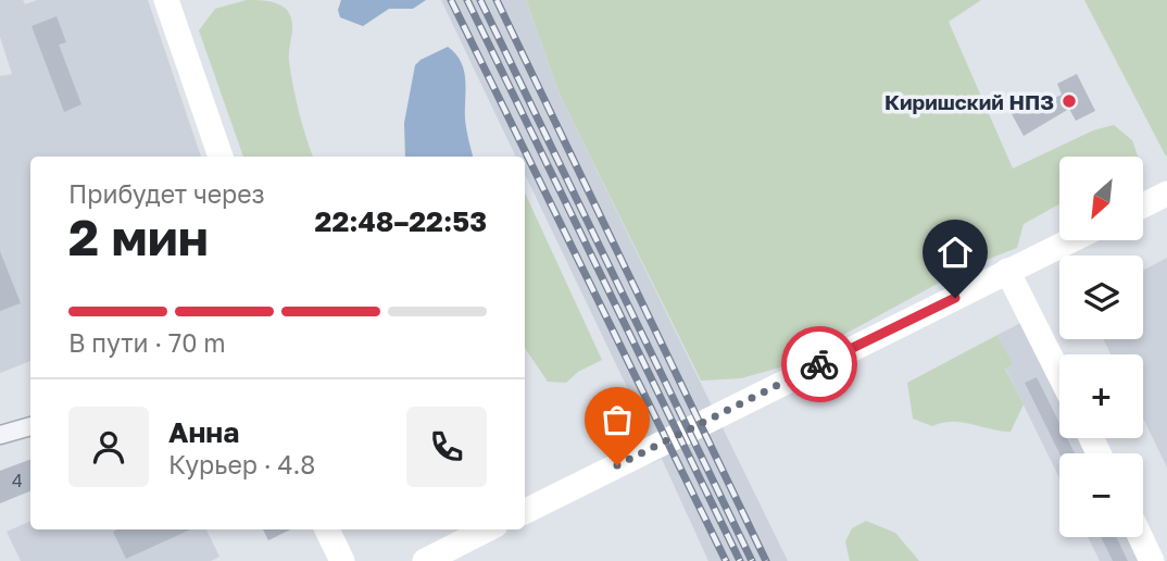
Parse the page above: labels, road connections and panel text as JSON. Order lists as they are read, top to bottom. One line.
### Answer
{"places":["Киришский НПЗ"],"house_numbers":["4"],"north":"bottom left","page":{"map_buttons":["+","−"],"heading":["2 мин","Прибудет через","22:48–22:53"],"panel":["Анна","Курьер · 4.8"],"bar":"В пути · 70 m"}}
